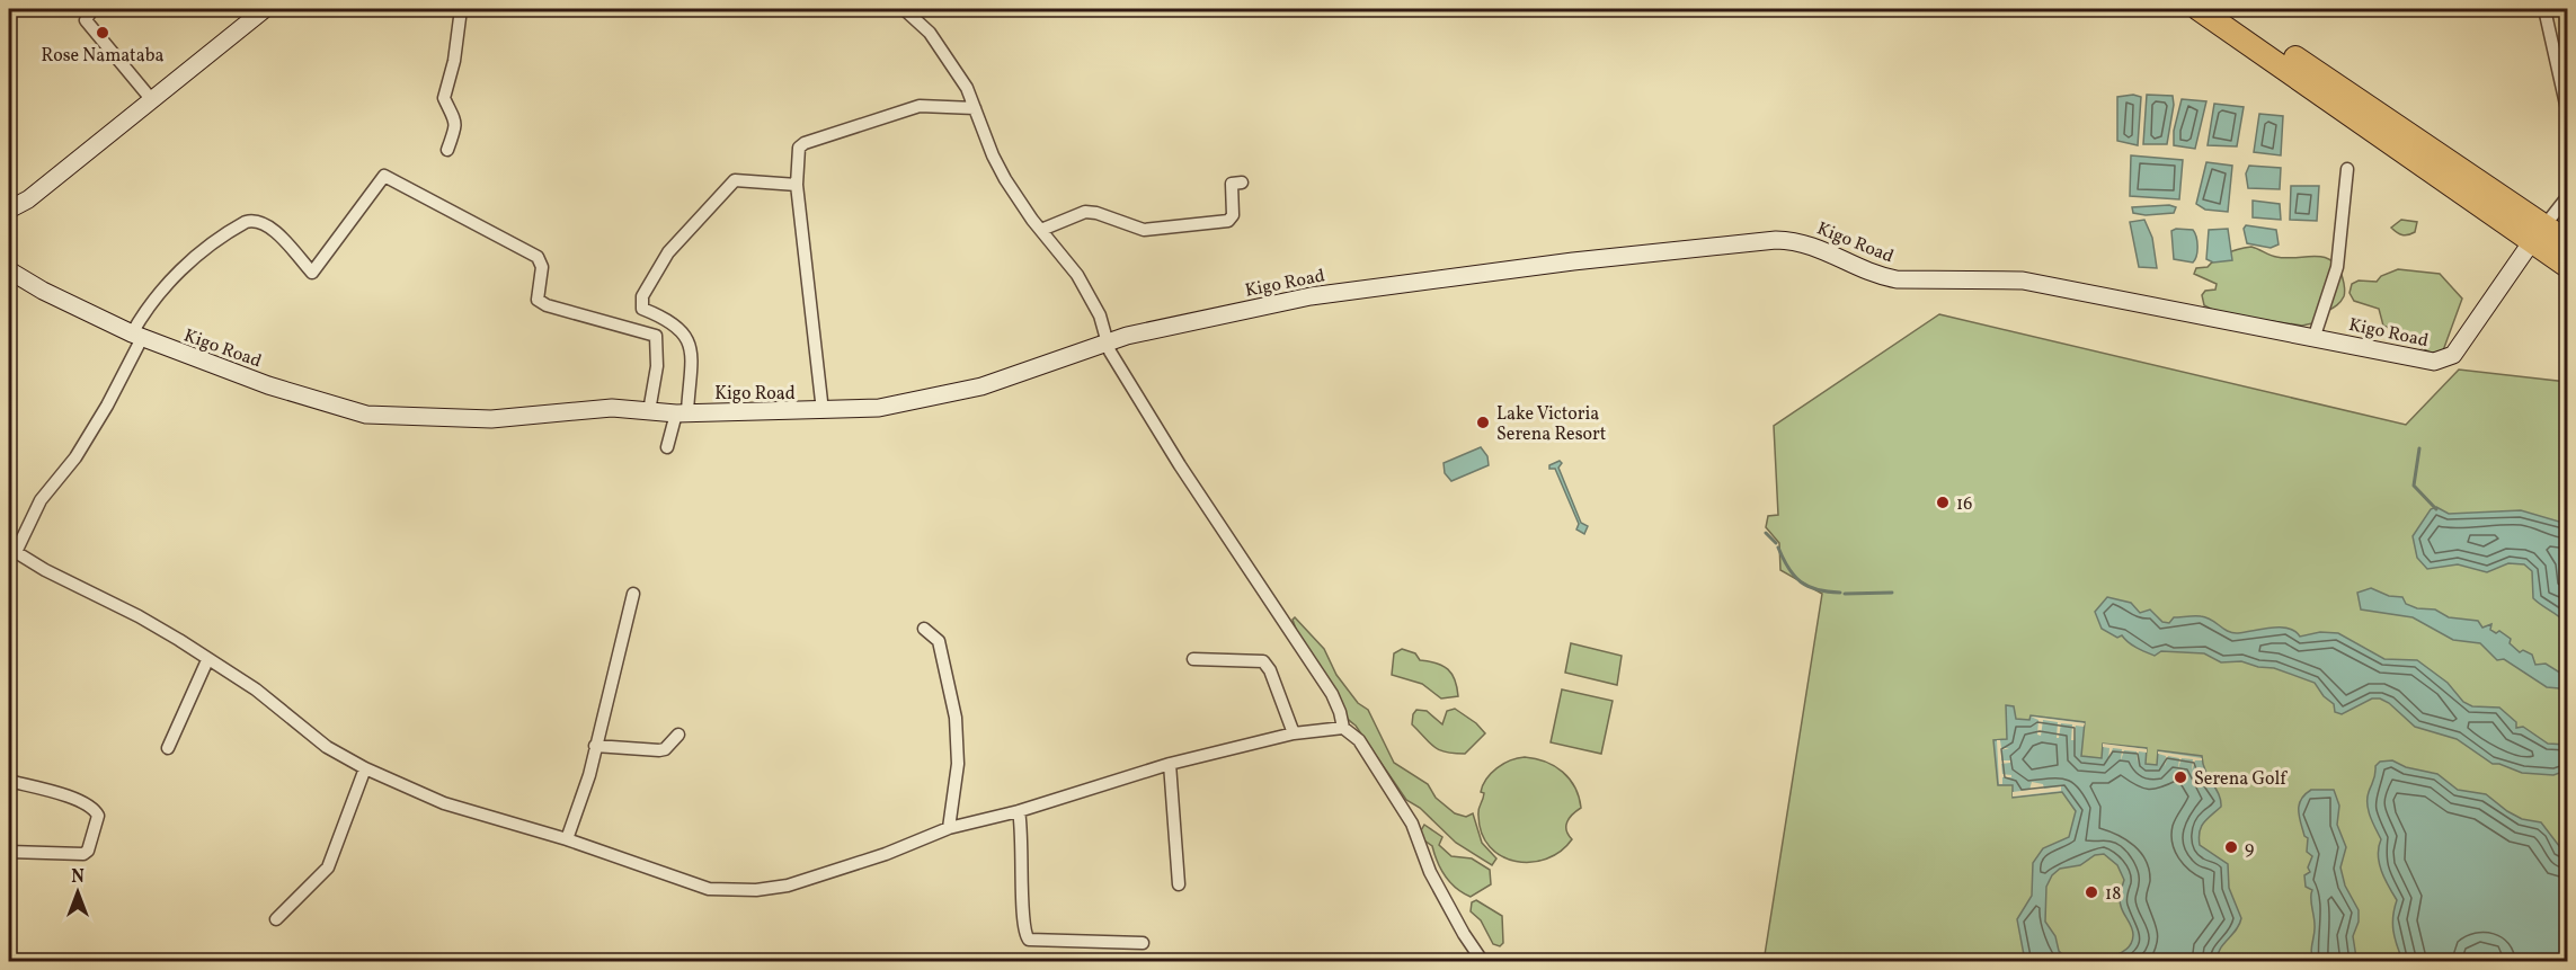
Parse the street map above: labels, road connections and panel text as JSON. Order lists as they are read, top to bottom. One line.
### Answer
{"streets":{"street":["Kigo Road"]},"places":["Rose Namataba","Lake Victoria Serena Resort","16","Serena Golf","9","18"],"north":"top"}
